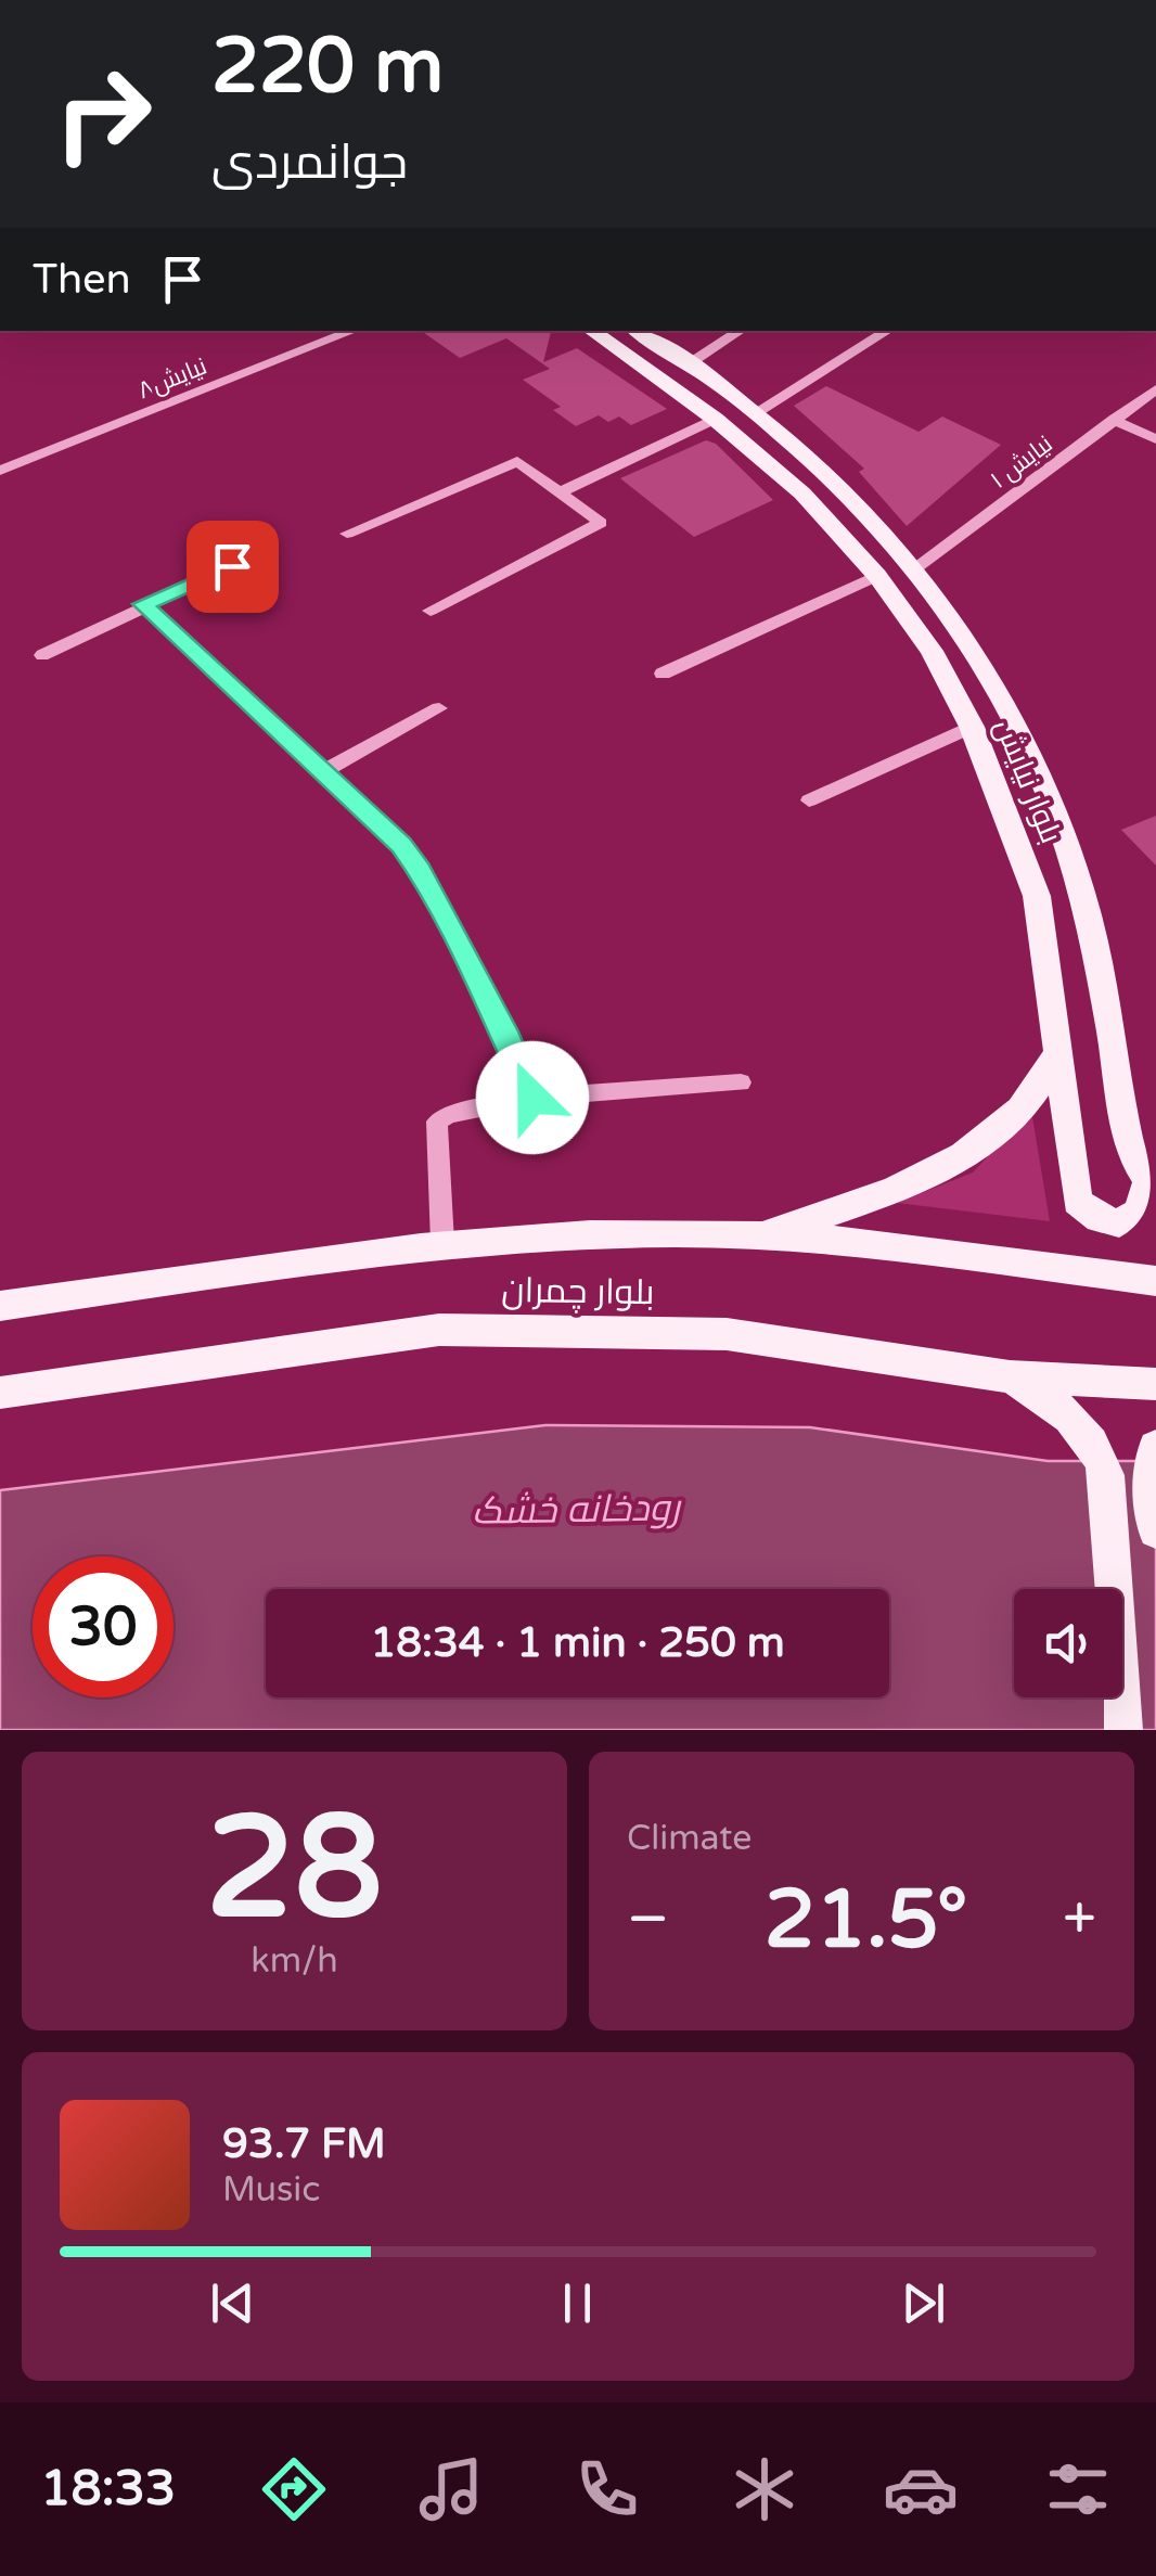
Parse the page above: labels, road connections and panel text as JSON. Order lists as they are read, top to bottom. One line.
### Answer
{"streets":{"main road":["بلوار نیایش","بلوار چمران"],"street":["نیایش۸","نیایش ۱"]},"crossings":[["نیایش ۱","بلوار نیایش"]],"water":["رودخانه خشک"],"page":{"turn":["220 m","جوانمردی"],"then":"Then","limit":"30","trip":"18:34 · 1 min · 250 m","tile":[["28","km/h"],"Climate"],"heat":["−","21.5°","+"],"song":["93.7 FM","Music"],"tabs":"18:33"}}
